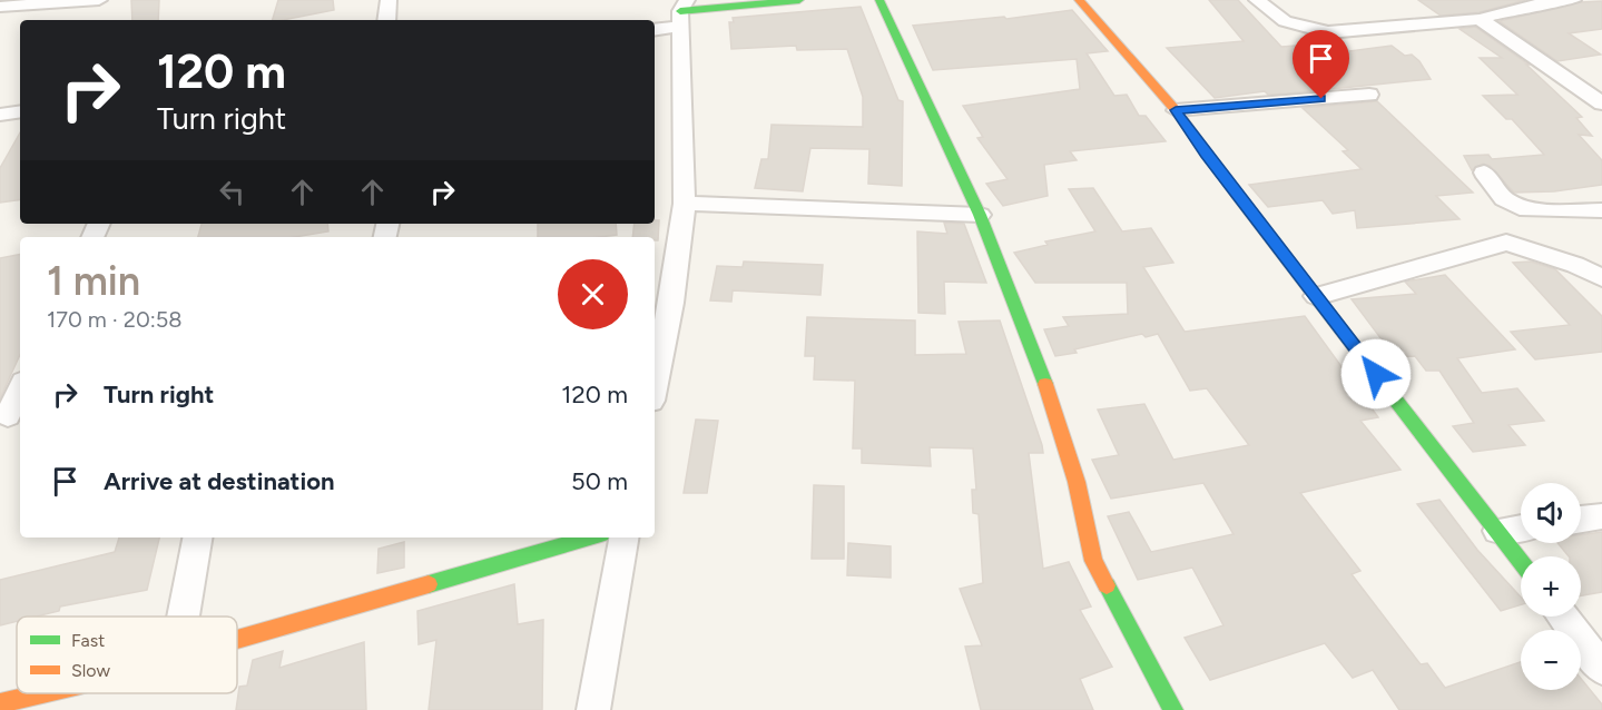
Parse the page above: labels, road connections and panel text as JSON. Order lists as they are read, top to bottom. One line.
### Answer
{"legend":["Fast","Slow"],"page":{"turn":["120 m","Turn right"],"heading":["1 min","170 m · 20:58"],"list":[{"name":"Turn right","value":"120 m"},{"name":"Arrive at destination","value":"50 m"}],"map_buttons":["+","−"]}}
